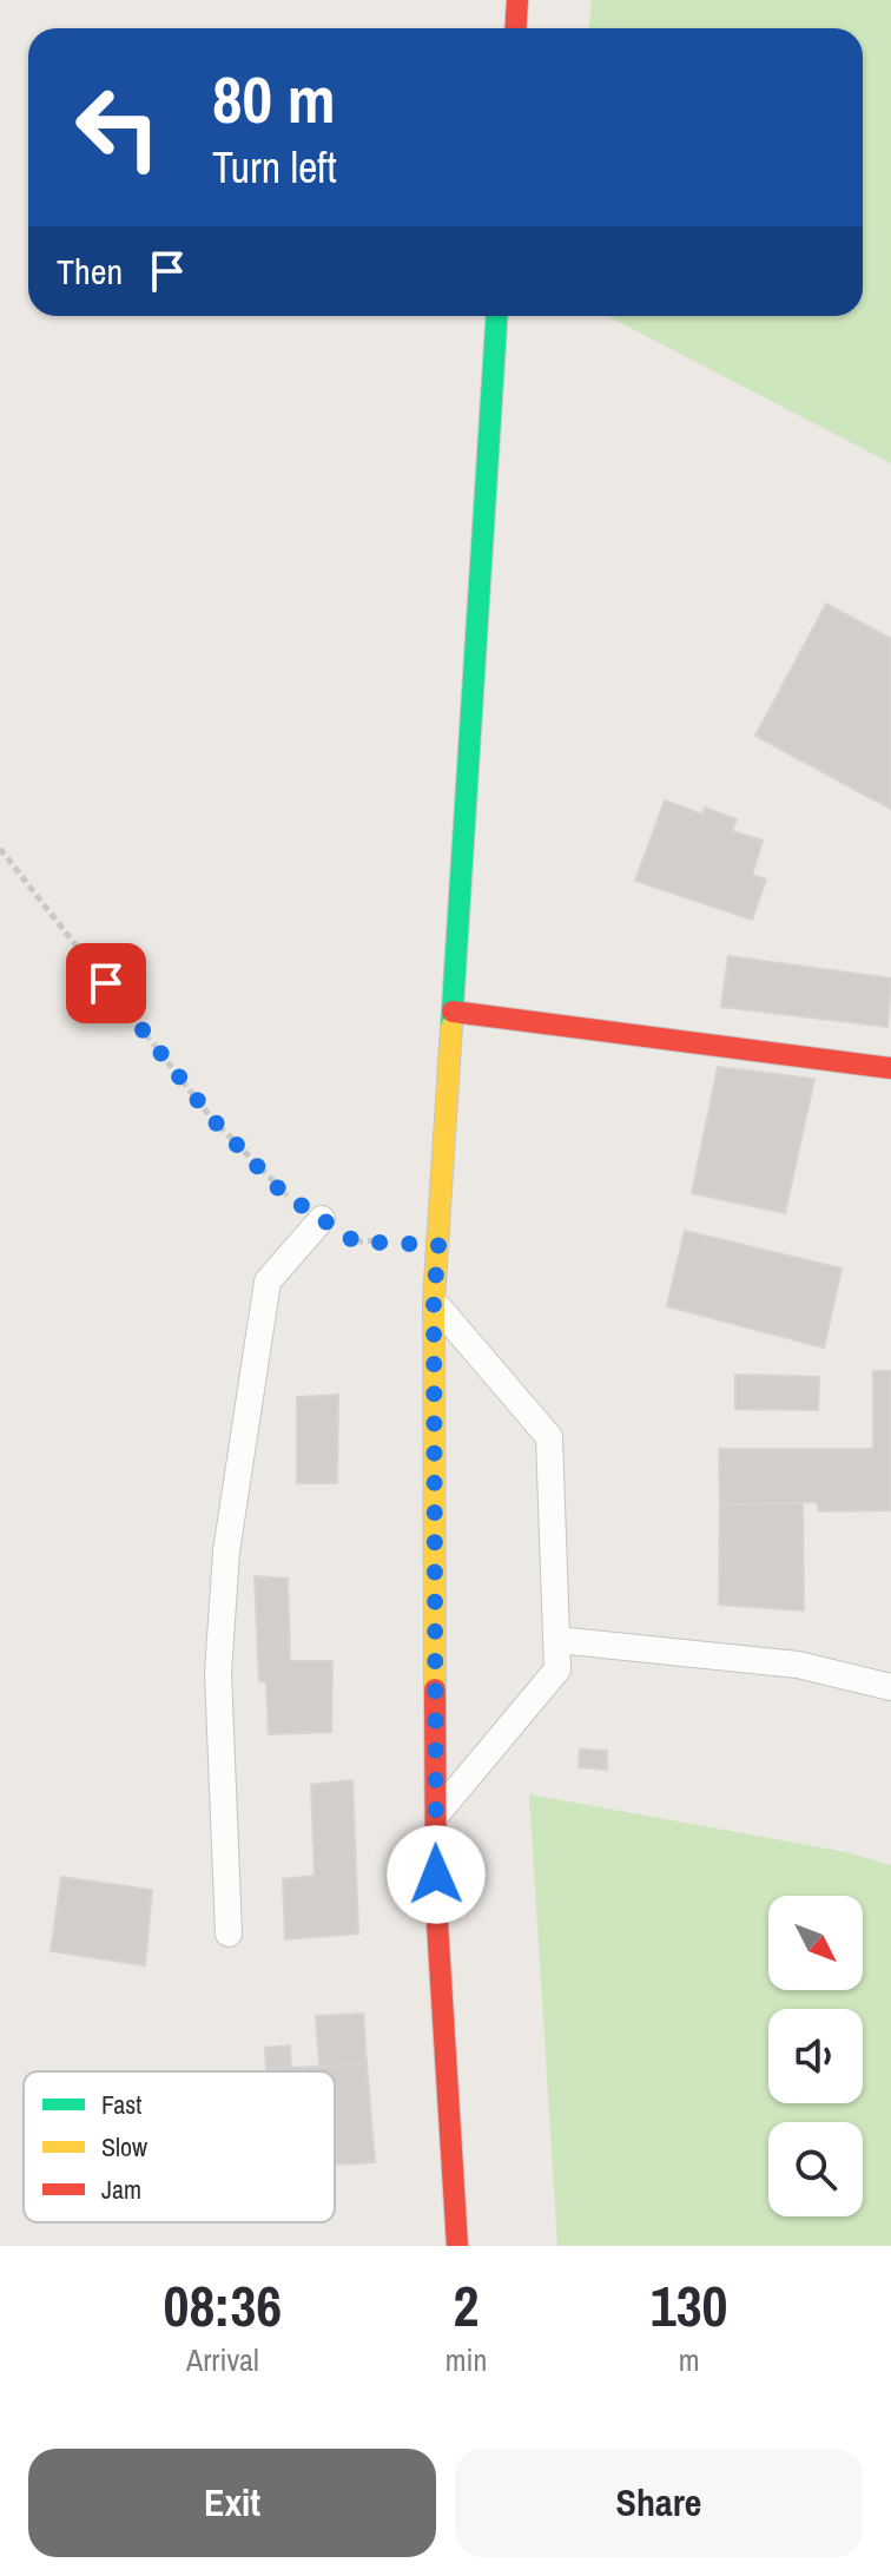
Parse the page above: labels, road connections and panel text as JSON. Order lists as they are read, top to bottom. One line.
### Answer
{"legend":["Fast","Slow","Jam"],"north":"bottom right","page":{"turn":["80 m","Turn left"],"then":"Then","eta":["08:36","Arrival","2","min","130","m"],"buttons":["Exit","Share"]}}
